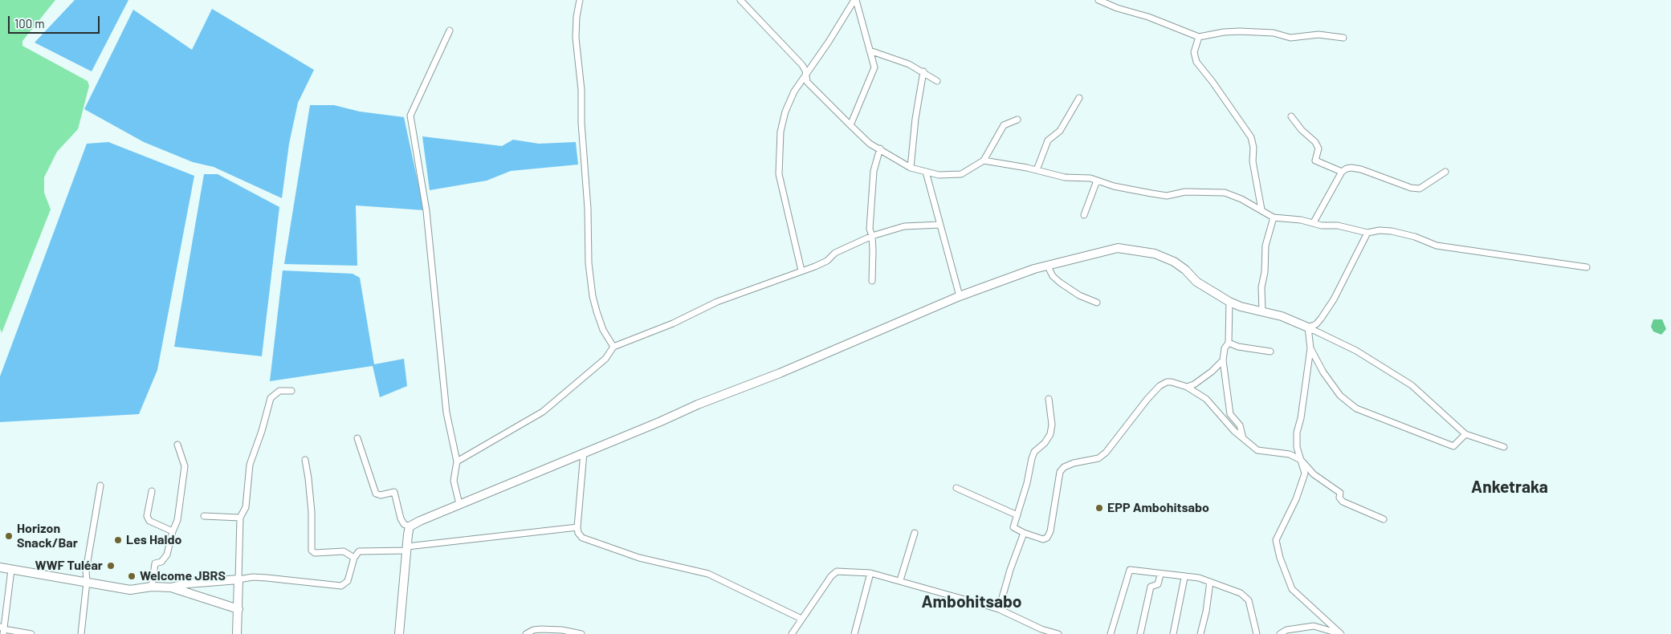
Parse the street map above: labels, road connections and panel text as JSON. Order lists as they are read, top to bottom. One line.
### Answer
{"districts":["Anketraka","Ambohitsabo"],"places":["EPP Ambohitsabo","Horizon Snack/Bar","Les Haldo","WWF Tuléar","Welcome JBRS"],"scale_bar":"100 m"}
